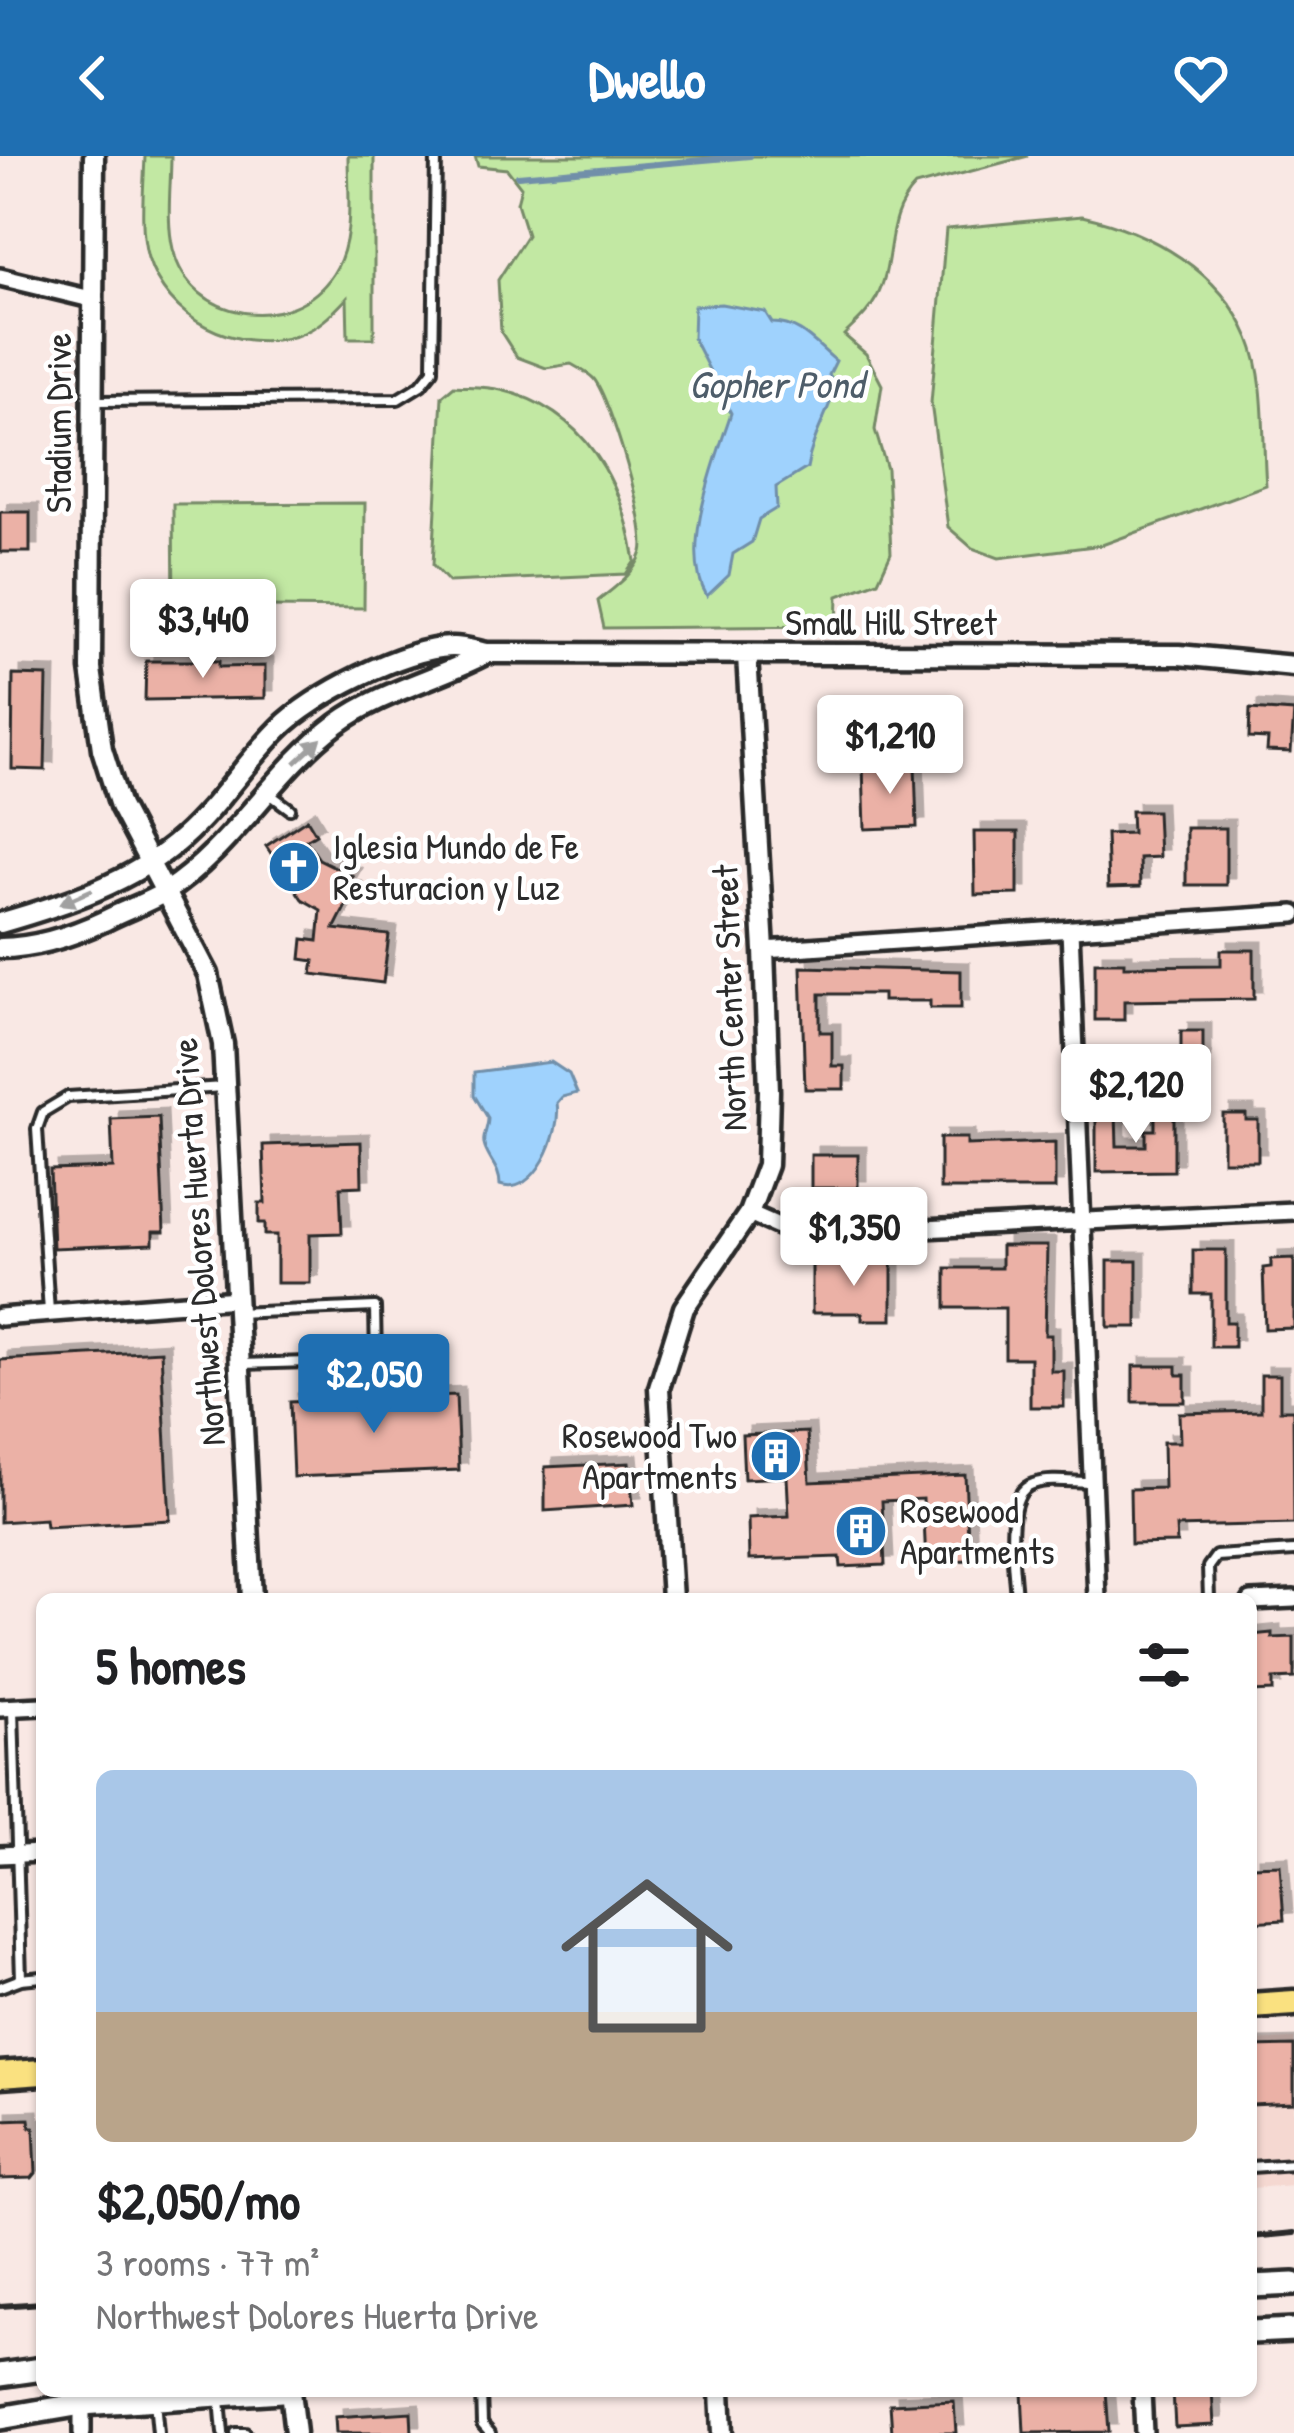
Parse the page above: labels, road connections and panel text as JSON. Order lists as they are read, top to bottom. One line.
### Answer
{"streets":{"street":["Stadium Drive","Small Hill Street","North Center Street","Northwest Dolores Huerta Drive"]},"crossings":[["Stadium Drive","Small Hill Street"],["Stadium Drive","Northwest Dolores Huerta Drive"],["Small Hill Street","North Center Street"],["Small Hill Street","Northwest Dolores Huerta Drive"]],"water":["Gopher Pond"],"places":{"church":["Iglesia Mundo de Fe Resturacion y Luz"],"building":["Rosewood Two Apartments","Rosewood Apartments"]},"page":{"header":"Dwello","price":["$3,440","$1,210","$2,120","$1,350","$2,050"],"heading":"5 homes","list":[{"name":"$2,050/mo","note":"3 rooms · 77 m² · Northwest Dolores Huerta Drive"}]}}
